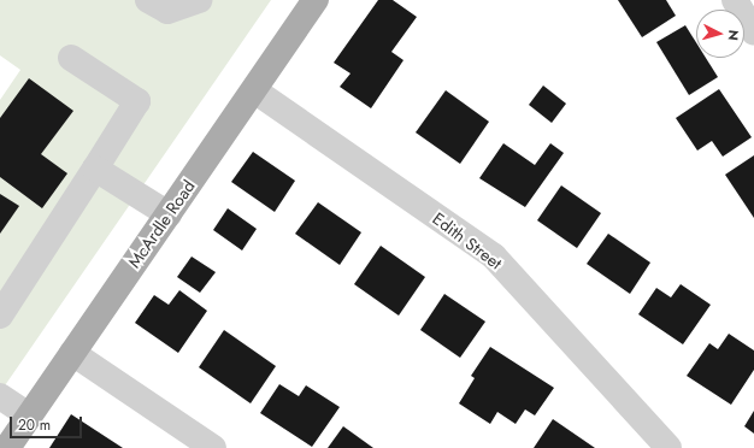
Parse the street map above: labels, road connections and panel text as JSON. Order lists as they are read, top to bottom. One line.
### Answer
{"streets":{"main road":["McArdle Road"],"street":["Edith Street"]},"crossings":[["McArdle Road","Edith Street"]],"scale_bar":"20 m","north":"right"}
